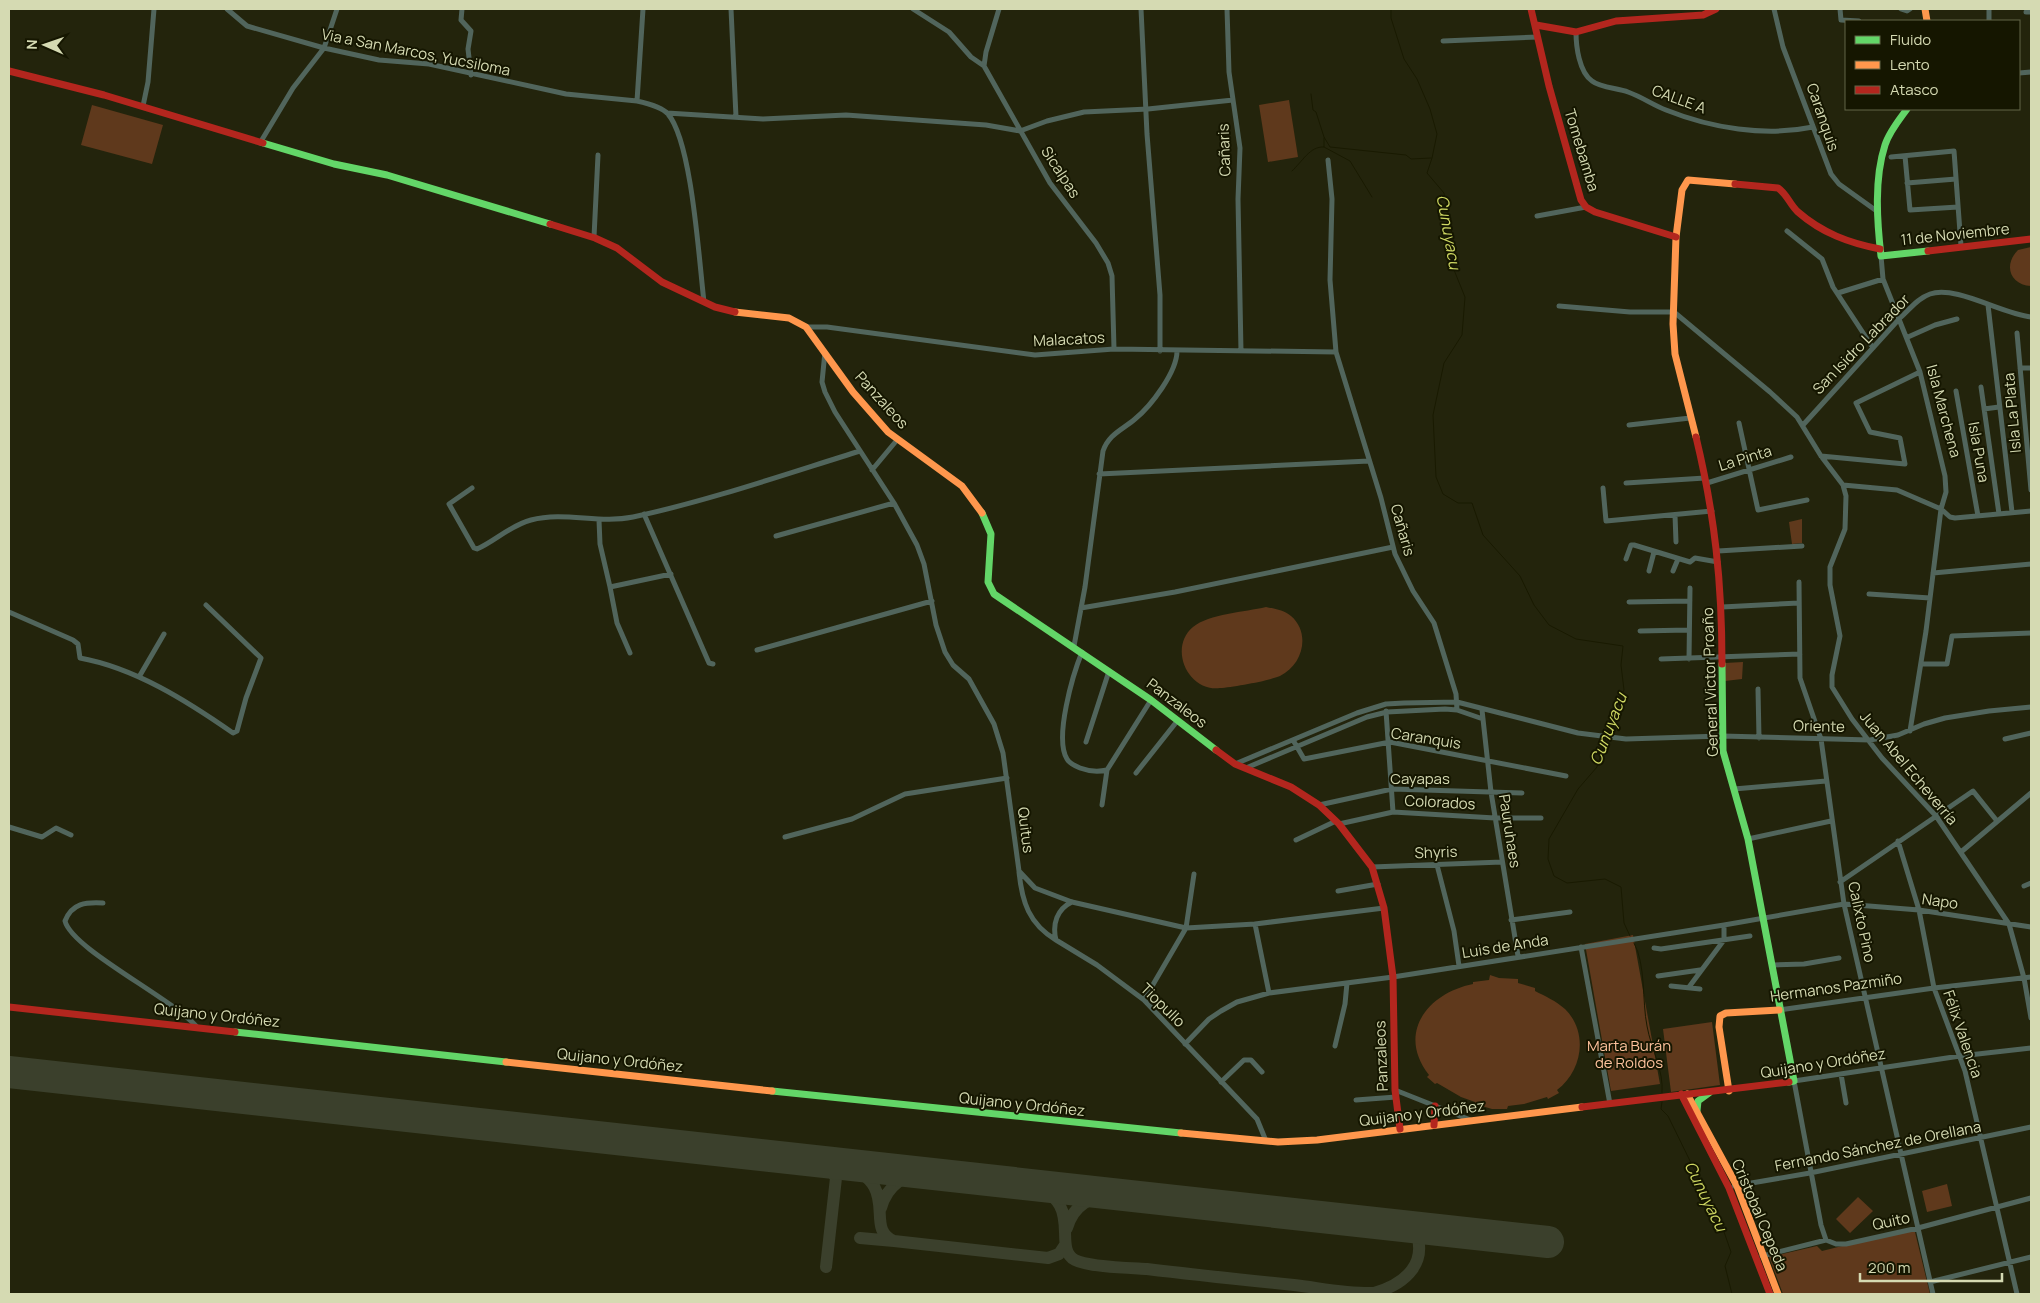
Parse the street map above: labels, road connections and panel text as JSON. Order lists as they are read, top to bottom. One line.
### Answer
{"streets":{"street":["Via a San Marcos, Yucsiloma","CALLE A","Caranquis","Cañaris","Tomebamba","Sicalpas","11 de Noviembre","Malacatos","San Isidro Labrador","Panzaleos","Isla Marchena","Isla La Plata","Isla Puna","La Pinta","General Victor Proaño","Oriente","Juan Abel Echeverría","Cayapas","Colorados","Quitus","Pauruhaes","Shyris","Napo","Calixto Pino","Luis de Anda","Hermanos Pazmiño","Tiopullo","Quijano y Ordóñez","Félix Valencia","Fernando Sánchez de Orellana","Cristobal Cepeda","Quito"]},"crossings":[["Via a San Marcos, Yucsiloma","Sicalpas"],["CALLE A","Caranquis"],["Caranquis","Isla Marchena"],["Caranquis","Pauruhaes"],["Cañaris","Malacatos"],["Cañaris","Oriente"],["Tomebamba","General Victor Proaño"],["Sicalpas","Malacatos"],["11 de Noviembre","Isla Marchena"],["11 de Noviembre","General Victor Proaño"],["Malacatos","Panzaleos"],["San Isidro Labrador","Isla Marchena"],["Panzaleos","Oriente"],["Panzaleos","Cayapas"],["Panzaleos","Colorados"],["Panzaleos","Quitus"],["Panzaleos","Shyris"],["Panzaleos","Luis de Anda"],["Panzaleos","Quijano y Ordóñez"],["Isla Marchena","Oriente"],["La Pinta","General Victor Proaño"],["General Victor Proaño","Oriente"],["General Victor Proaño","Luis de Anda"],["General Victor Proaño","Hermanos Pazmiño"],["General Victor Proaño","Quijano y Ordóñez"],["General Victor Proaño","Fernando Sánchez de Orellana"],["General Victor Proaño","Quito"],["Oriente","Juan Abel Echeverría"],["Oriente","Pauruhaes"],["Oriente","Calixto Pino"],["Juan Abel Echeverría","Napo"],["Juan Abel Echeverría","Hermanos Pazmiño"],["Cayapas","Pauruhaes"],["Colorados","Pauruhaes"],["Quitus","Tiopullo"],["Pauruhaes","Shyris"],["Pauruhaes","Luis de Anda"],["Napo","Calixto Pino"],["Napo","Luis de Anda"],["Napo","Félix Valencia"],["Calixto Pino","Luis de Anda"],["Calixto Pino","Hermanos Pazmiño"],["Calixto Pino","Quijano y Ordóñez"],["Calixto Pino","Fernando Sánchez de Orellana"],["Calixto Pino","Quito"],["Luis de Anda","Tiopullo"],["Hermanos Pazmiño","Quijano y Ordóñez"],["Hermanos Pazmiño","Félix Valencia"],["Tiopullo","Quijano y Ordóñez"],["Quijano y Ordóñez","Félix Valencia"],["Quijano y Ordóñez","Cristobal Cepeda"],["Félix Valencia","Fernando Sánchez de Orellana"],["Félix Valencia","Quito"],["Fernando Sánchez de Orellana","Cristobal Cepeda"],["Cristobal Cepeda","Quito"]],"water":["Cunuyacu"],"parks":["Marta Burán de Roldos"],"legend":["Fluido","Lento","Atasco"],"scale_bar":"200 m","north":"left"}
